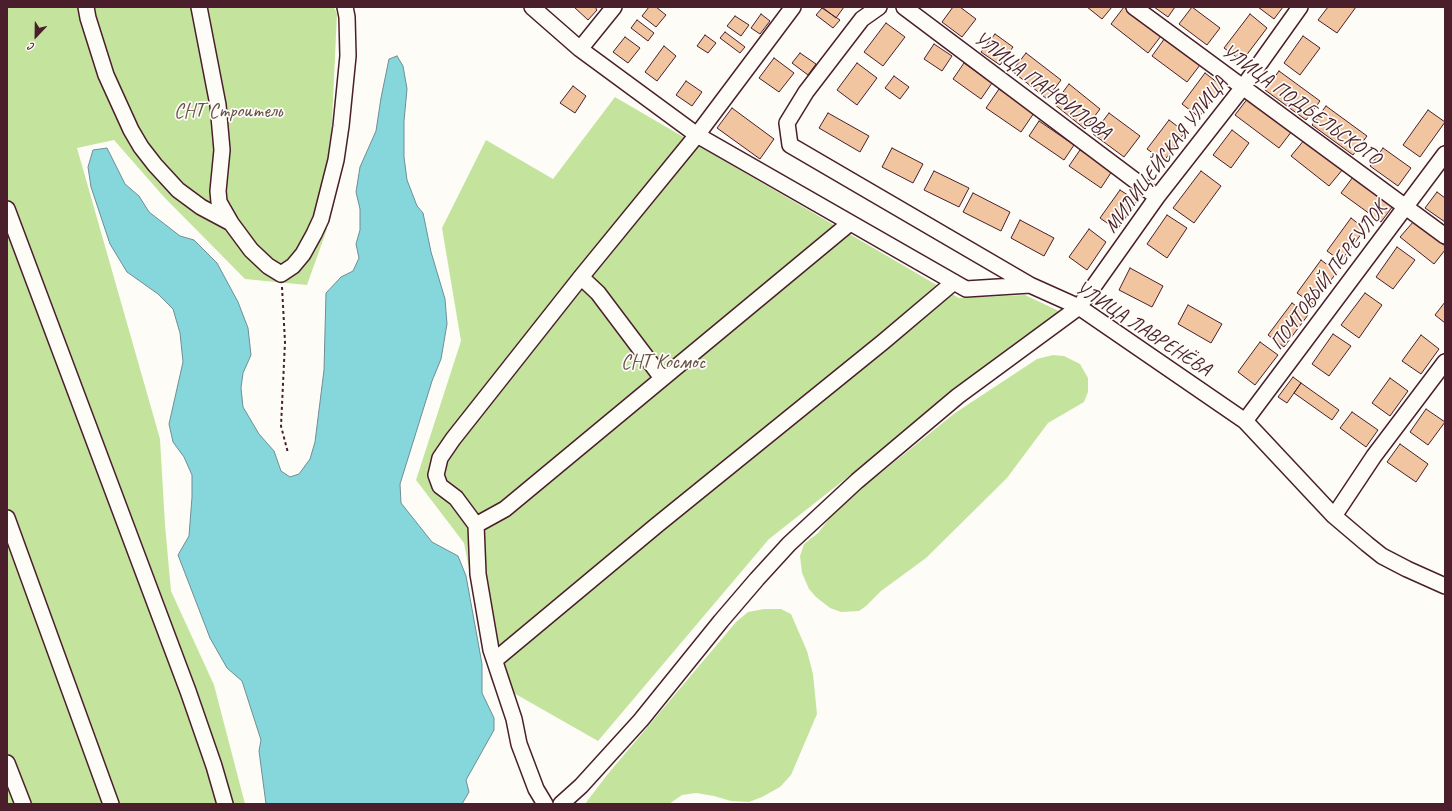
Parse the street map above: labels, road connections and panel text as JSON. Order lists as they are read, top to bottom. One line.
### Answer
{"streets":{"street":["УЛИЦА ПАНФИЛОВА","УЛИЦА ПОДБЕЛЬСКОГО","МИЛИЦЕЙСКАЯ УЛИЦА","ПОЧТОВЫЙ ПЕРЕУЛОК","УЛИЦА ЛАВРЕНЁВА"]},"crossings":[["УЛИЦА ПАНФИЛОВА","МИЛИЦЕЙСКАЯ УЛИЦА"],["УЛИЦА ПОДБЕЛЬСКОГО","МИЛИЦЕЙСКАЯ УЛИЦА"],["УЛИЦА ПОДБЕЛЬСКОГО","ПОЧТОВЫЙ ПЕРЕУЛОК"],["МИЛИЦЕЙСКАЯ УЛИЦА","УЛИЦА ЛАВРЕНЁВА"],["ПОЧТОВЫЙ ПЕРЕУЛОК","УЛИЦА ЛАВРЕНЁВА"]],"parks":["СНТ Строитель","СНТ Космос"],"north":"bottom"}
